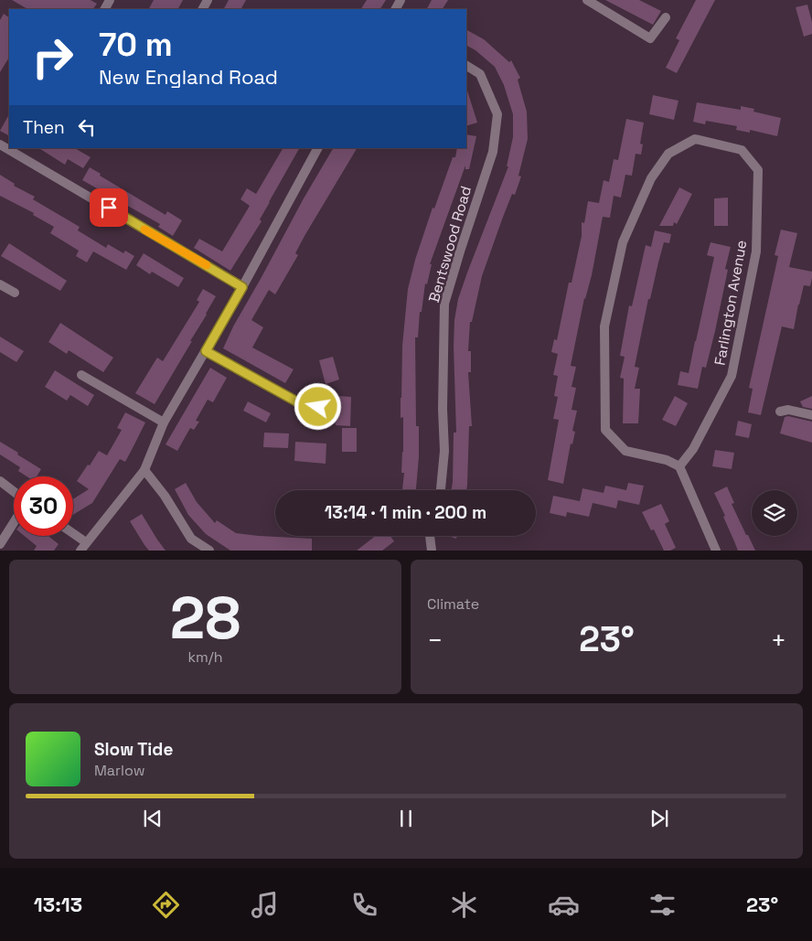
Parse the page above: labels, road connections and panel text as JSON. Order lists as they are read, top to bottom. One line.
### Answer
{"streets":{"street":["Bentswood Road","Farlington Avenue"]},"page":{"turn":["70 m","New England Road"],"then":"Then","limit":"30","trip":"13:14 · 1 min · 200 m","tile":[["28","km/h"],"Climate"],"heat":["−","23°","+"],"song":["Slow Tide","Marlow"],"tabs":["13:13","23°"]}}
